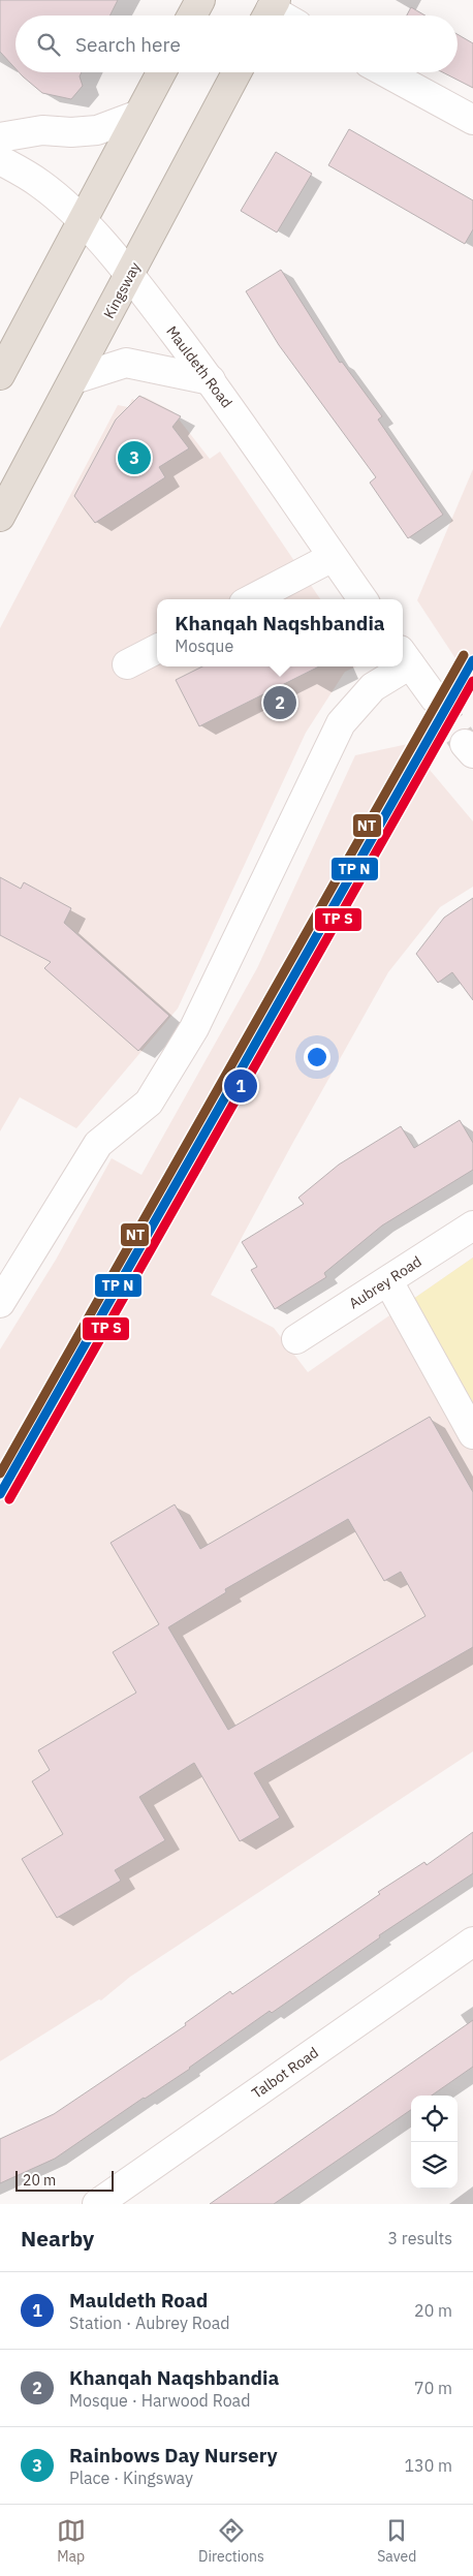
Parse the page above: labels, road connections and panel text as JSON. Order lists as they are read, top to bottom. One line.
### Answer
{"streets":{"highway":["Kingsway"],"street":["Mauldeth Road","Aubrey Road","Talbot Road"]},"crossings":[["Kingsway","Mauldeth Road"]],"lines":["transit line NT"],"scale_bar":"20 m","page":{"search":"Search here","pins":["3","2","1"],"popup":["Khanqah Naqshbandia","Mosque"],"scale":"20 m","heading":["Nearby","3 results"],"list":[{"mark":"1","name":"Mauldeth Road","note":"Station · Aubrey Road","value":"20 m"},{"mark":"2","name":"Khanqah Naqshbandia","note":"Mosque · Harwood Road","value":"70 m"},{"mark":"3","name":"Rainbows Day Nursery","note":"Place · Kingsway","value":"130 m"}],"nav":["Map","Directions","Saved"]}}
